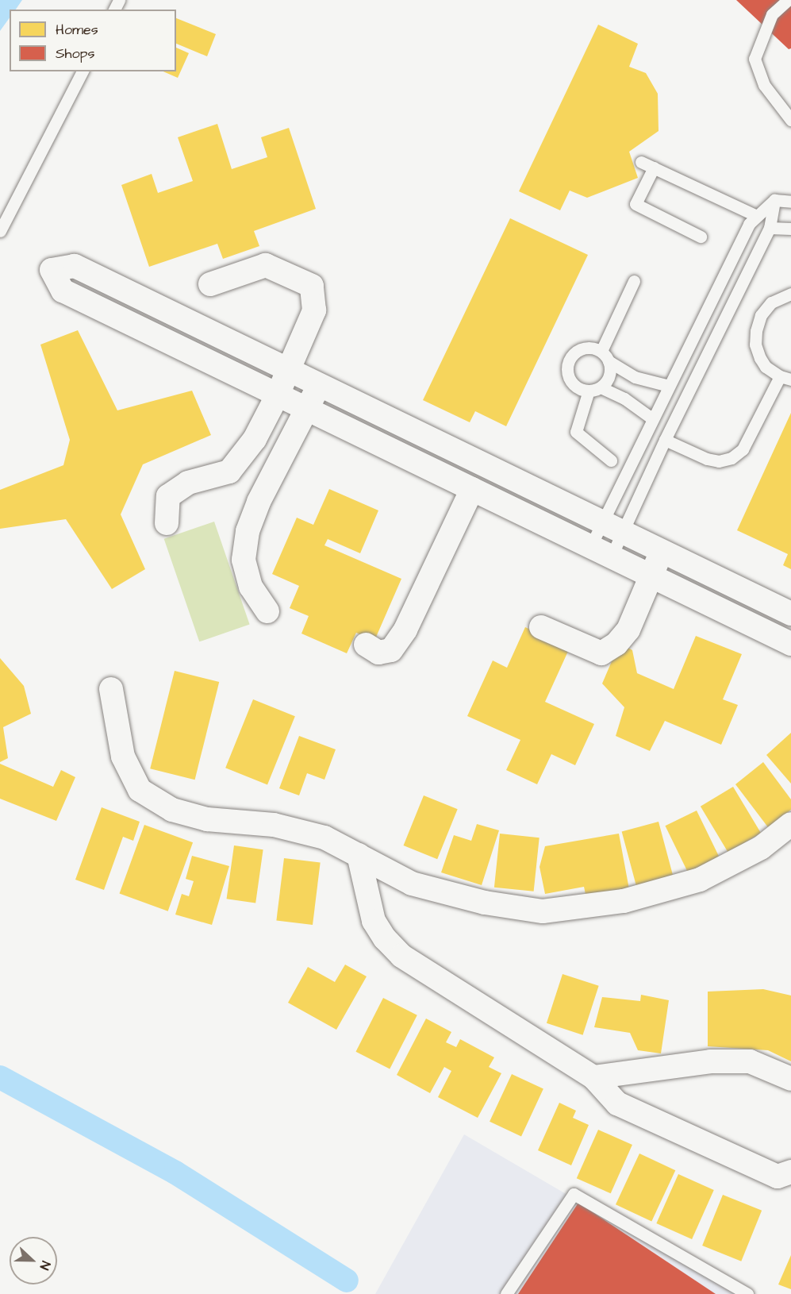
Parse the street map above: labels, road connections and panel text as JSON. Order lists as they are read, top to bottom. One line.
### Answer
{"legend":["Homes","Shops"],"north":"right"}
